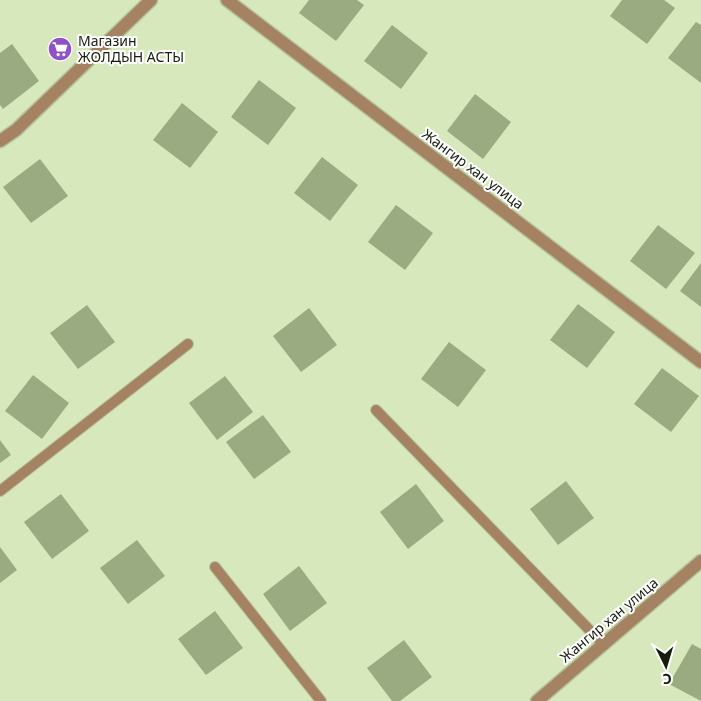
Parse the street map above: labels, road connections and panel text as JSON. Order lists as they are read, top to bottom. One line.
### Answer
{"streets":{"street":["Жангир хан улица"]},"places":{"supermarket":["Магазин ЖОЛДЫН АСТЫ"]},"north":"bottom"}
